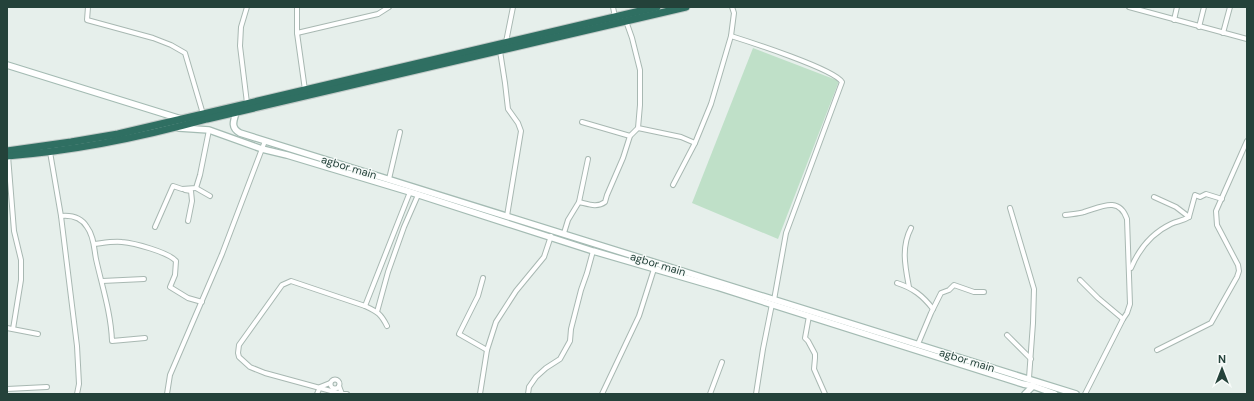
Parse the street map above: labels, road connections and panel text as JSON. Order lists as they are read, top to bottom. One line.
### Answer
{"streets":{"main road":["agbor main"]},"north":"top"}
